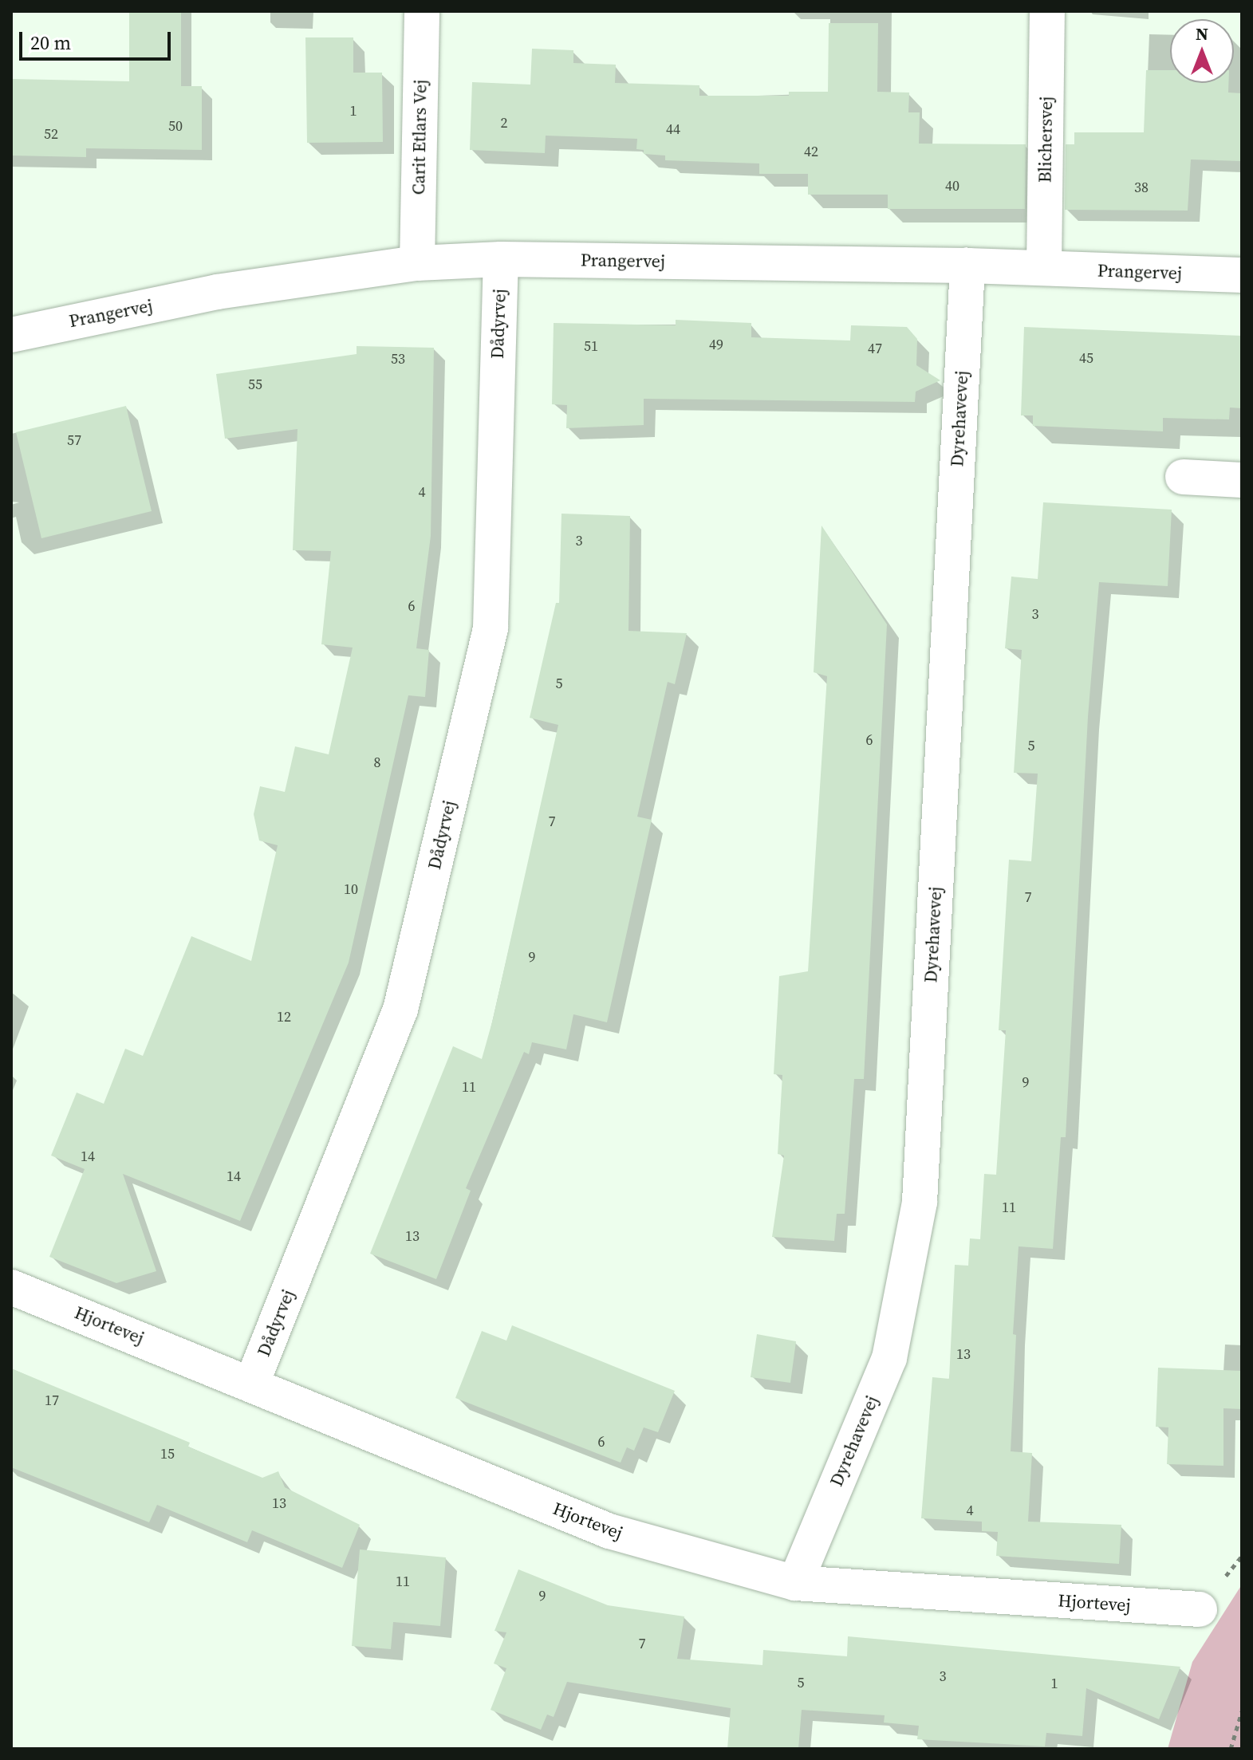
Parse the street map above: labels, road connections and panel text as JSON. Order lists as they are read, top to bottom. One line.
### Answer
{"streets":{"street":["Carit Etlars Vej","Blichersvej","Prangervej","Dådyrvej","Dyrehavevej","Hjortevej"]},"crossings":[["Carit Etlars Vej","Prangervej"],["Blichersvej","Prangervej"],["Prangervej","Dådyrvej"],["Prangervej","Dyrehavevej"],["Dådyrvej","Hjortevej"],["Dyrehavevej","Hjortevej"]],"house_numbers":["1","2","50","44","52","42","40","38","49","51","47","45","53","55","57","4","3","6","3","5","6","5","8","7","10","7","9","12","9","11","14","14","11","13","13","17","6","15","13","4","11","9","7","3","5","1"],"scale_bar":"20 m","north":"top"}
